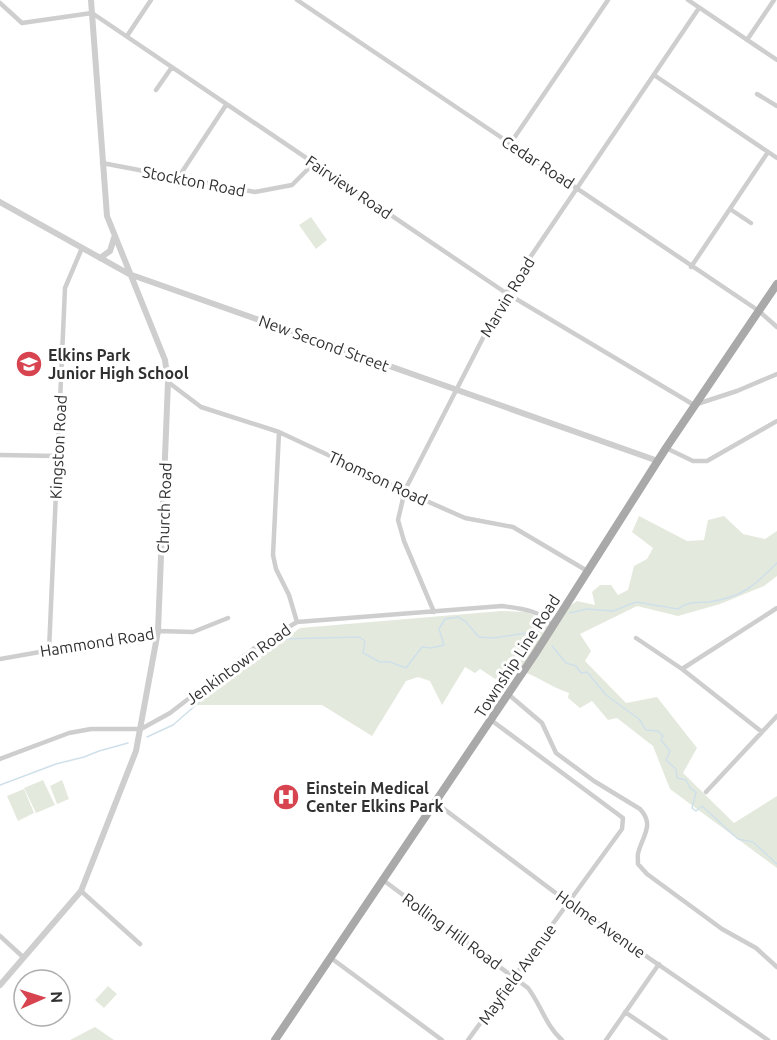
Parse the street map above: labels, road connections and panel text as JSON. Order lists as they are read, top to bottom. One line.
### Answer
{"streets":{"main road":["Township Line Road"],"street":["Cedar Road","Stockton Road","Fairview Road","Marvin Road","New Second Street","Kingston Road","Thomson Road","Church Road","Hammond Road","Jenkintown Road","Holme Avenue","Rolling Hill Road","Mayfield Avenue"]},"crossings":[["Cedar Road","Marvin Road"],["Cedar Road","Township Line Road"],["Stockton Road","Fairview Road"],["Stockton Road","Church Road"],["Fairview Road","Marvin Road"],["Fairview Road","Church Road"],["Fairview Road","Township Line Road"],["Marvin Road","New Second Street"],["Marvin Road","Thomson Road"],["Marvin Road","Jenkintown Road"],["New Second Street","Kingston Road"],["New Second Street","Church Road"],["New Second Street","Township Line Road"],["Kingston Road","Hammond Road"],["Thomson Road","Church Road"],["Thomson Road","Township Line Road"],["Church Road","Hammond Road"],["Church Road","Jenkintown Road"],["Township Line Road","Jenkintown Road"],["Township Line Road","Holme Avenue"],["Township Line Road","Rolling Hill Road"],["Township Line Road","Mayfield Avenue"],["Holme Avenue","Mayfield Avenue"],["Rolling Hill Road","Mayfield Avenue"]],"places":{"school or university":["Elkins Park Junior High School"],"hospital":["Einstein Medical Center Elkins Park"]},"north":"right"}
